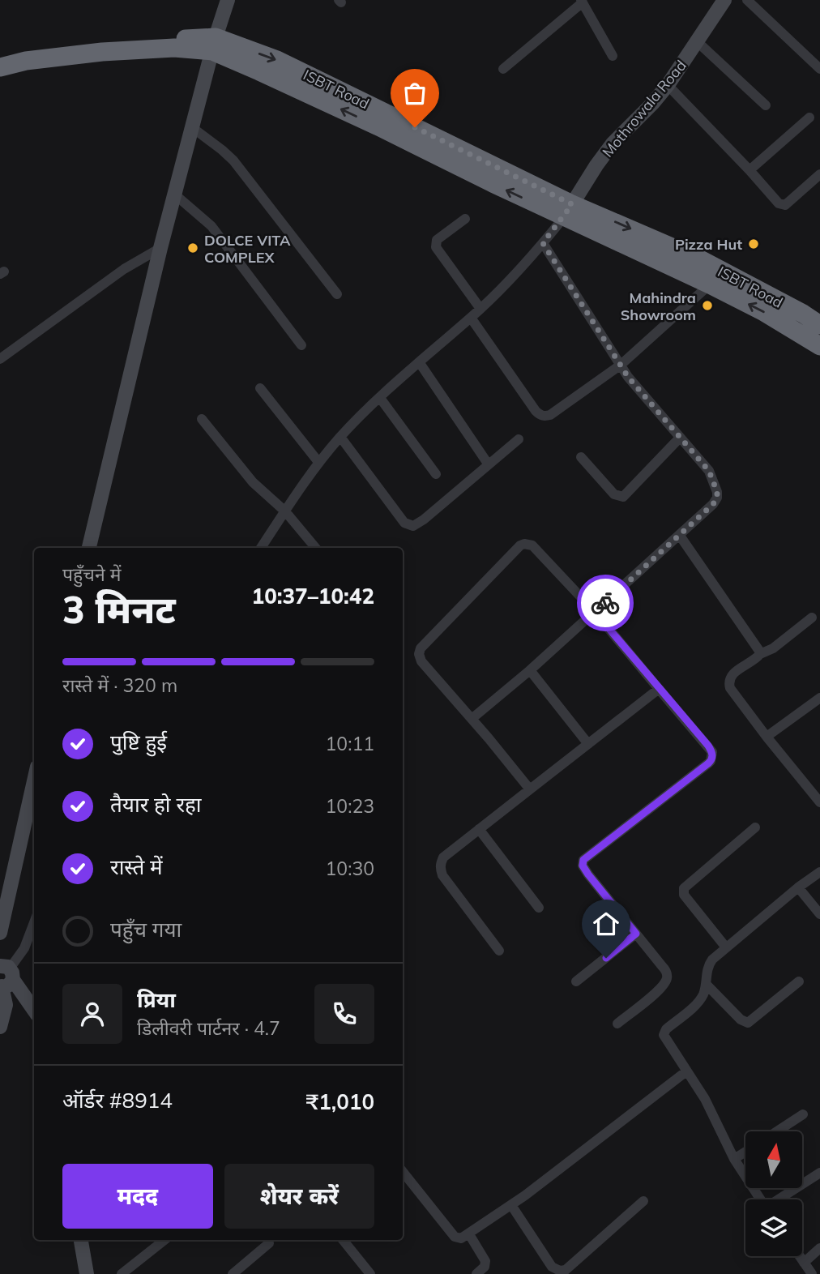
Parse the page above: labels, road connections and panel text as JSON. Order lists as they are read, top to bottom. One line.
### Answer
{"streets":{"highway":["ISBT Road"],"main road":["Mothrowala Road"]},"crossings":[["ISBT Road","Mothrowala Road"]],"places":["Pizza Hut","DOLCE VITA COMPLEX","Mahindra Showroom"],"north":"top","page":{"heading":["3 मिनट","पहुँचने में","10:37–10:42"],"panel":["प्रिया","डिलीवरी पार्टनर · 4.7","ऑर्डर #8914","₹1,010"],"bar":"रास्ते में · 320 m","list":[["पुष्टि हुई","10:11"],["तैयार हो रहा","10:23"],["रास्ते में","10:30"],"पहुँच गया"],"buttons":["मदद","शेयर करें"]}}
